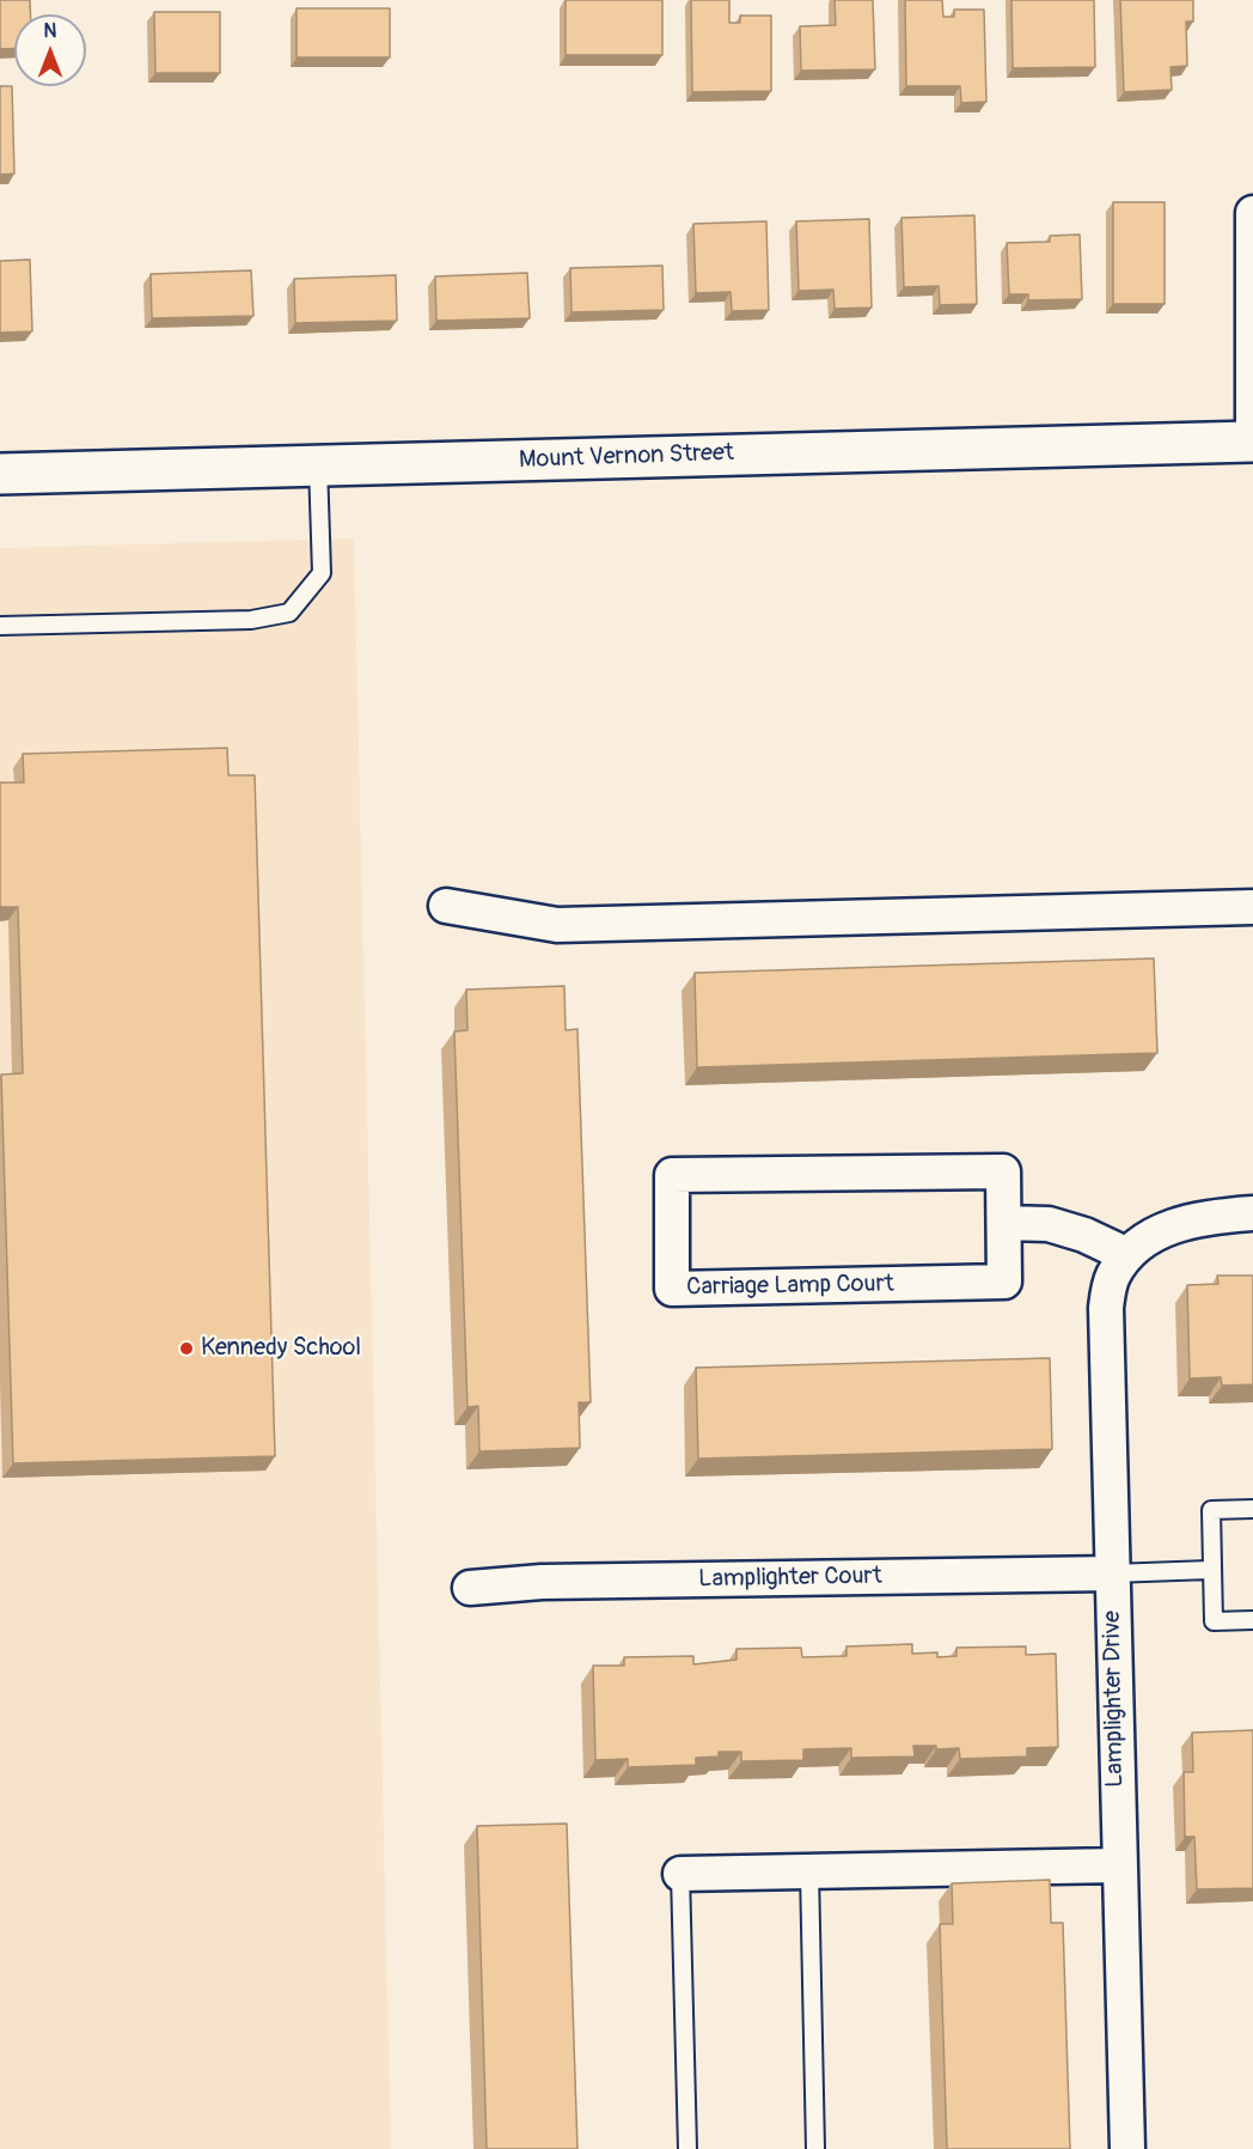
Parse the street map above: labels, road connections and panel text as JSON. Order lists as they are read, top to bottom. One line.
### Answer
{"streets":{"street":["Mount Vernon Street","Carriage Lamp Court","Lamplighter Court","Lamplighter Drive"]},"crossings":[["Lamplighter Court","Lamplighter Drive"]],"places":["Kennedy School"],"north":"top"}
